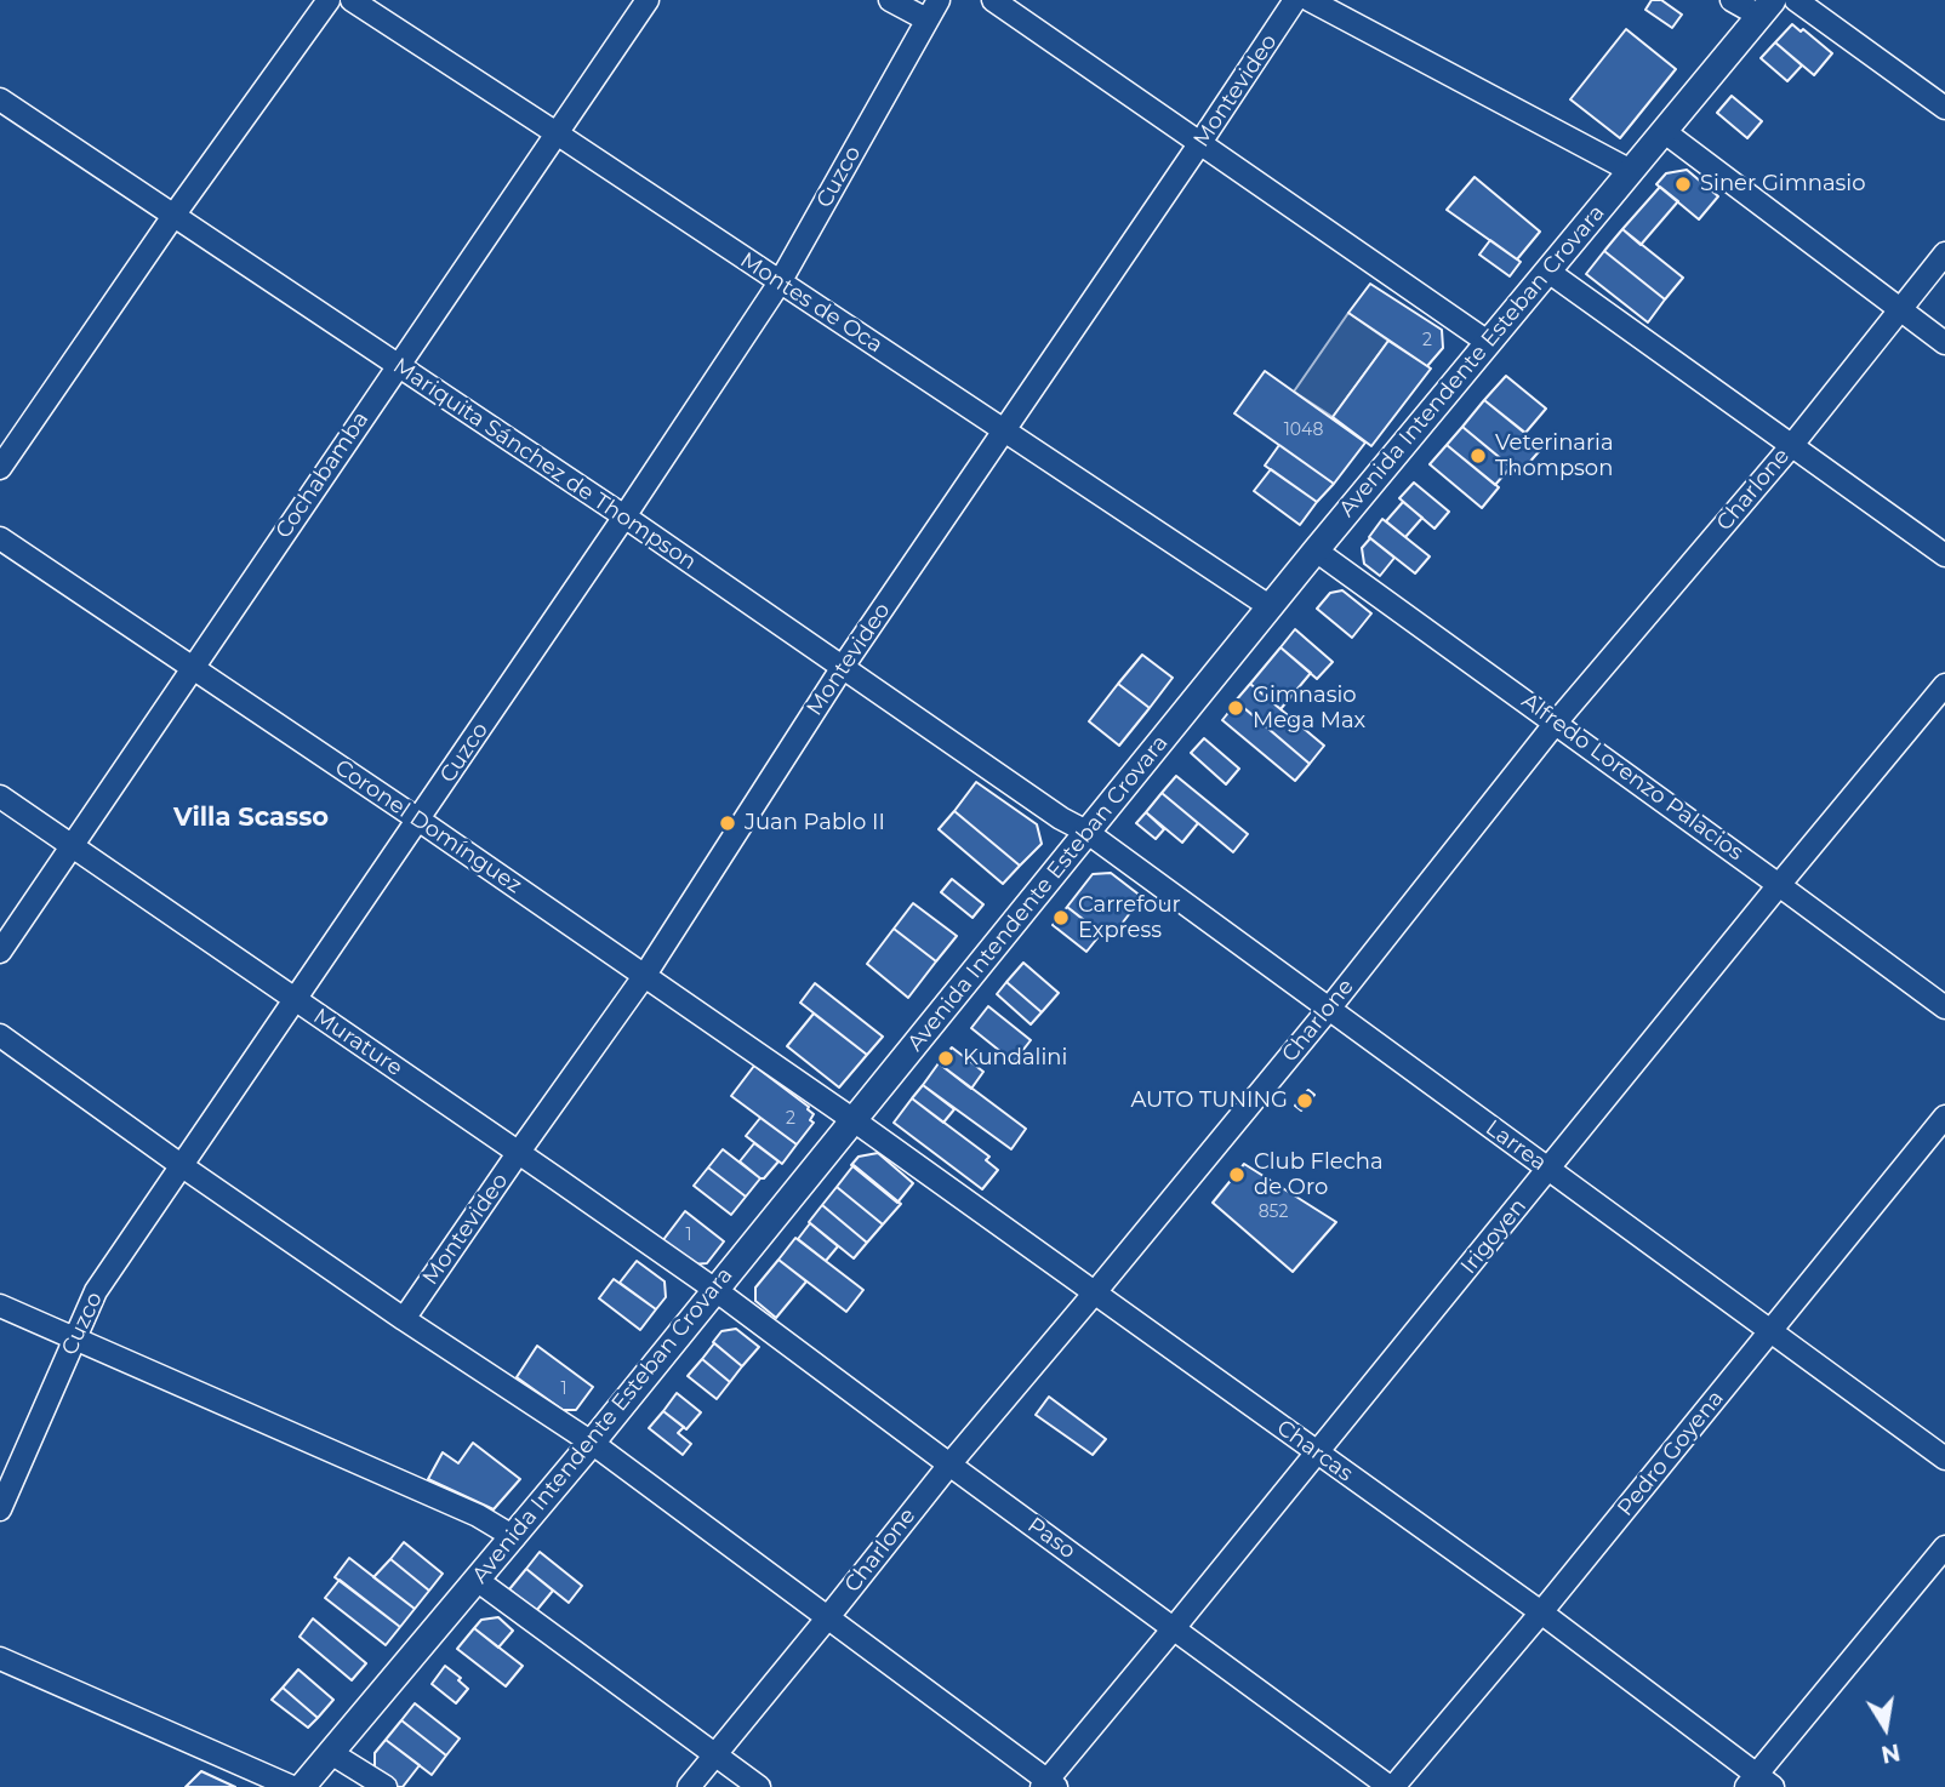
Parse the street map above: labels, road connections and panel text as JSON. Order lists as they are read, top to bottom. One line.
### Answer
{"streets":{"main road":["Avenida Intendente Esteban Crovara"],"street":["Montevideo","Cuzco","Montes de Oca","Mariquita Sánchez de Thompson","Cochabamba","Charlone","Alfredo Lorenzo Palacios","Coronel Domínguez","Murature","Larrea","Irigoyen","Charcas","Pedro Goyena","Paso"]},"crossings":[["Montevideo","Montes de Oca"],["Montevideo","Mariquita Sánchez de Thompson"],["Montevideo","Coronel Domínguez"],["Montevideo","Murature"],["Cuzco","Montes de Oca"],["Cuzco","Mariquita Sánchez de Thompson"],["Cuzco","Coronel Domínguez"],["Cuzco","Murature"],["Montes de Oca","Avenida Intendente Esteban Crovara"],["Montes de Oca","Cochabamba"],["Avenida Intendente Esteban Crovara","Mariquita Sánchez de Thompson"],["Avenida Intendente Esteban Crovara","Alfredo Lorenzo Palacios"],["Avenida Intendente Esteban Crovara","Coronel Domínguez"],["Avenida Intendente Esteban Crovara","Murature"],["Avenida Intendente Esteban Crovara","Larrea"],["Avenida Intendente Esteban Crovara","Charcas"],["Avenida Intendente Esteban Crovara","Paso"],["Mariquita Sánchez de Thompson","Cochabamba"],["Mariquita Sánchez de Thompson","Larrea"],["Cochabamba","Coronel Domínguez"],["Cochabamba","Murature"],["Charlone","Alfredo Lorenzo Palacios"],["Charlone","Larrea"],["Charlone","Charcas"],["Charlone","Paso"],["Alfredo Lorenzo Palacios","Irigoyen"],["Coronel Domínguez","Charcas"],["Murature","Paso"],["Larrea","Irigoyen"],["Larrea","Pedro Goyena"],["Irigoyen","Charcas"],["Irigoyen","Paso"],["Charcas","Pedro Goyena"],["Pedro Goyena","Paso"]],"districts":["Villa Scasso"],"places":["Siner Gimnasio","Veterinaria Thompson","Gimnasio Mega Max","Juan Pablo II","Carrefour Express","Kundalini","AUTO TUNING","Club Flecha de Oro"],"house_numbers":["2","1048","2","852","1","1"],"north":"bottom"}
